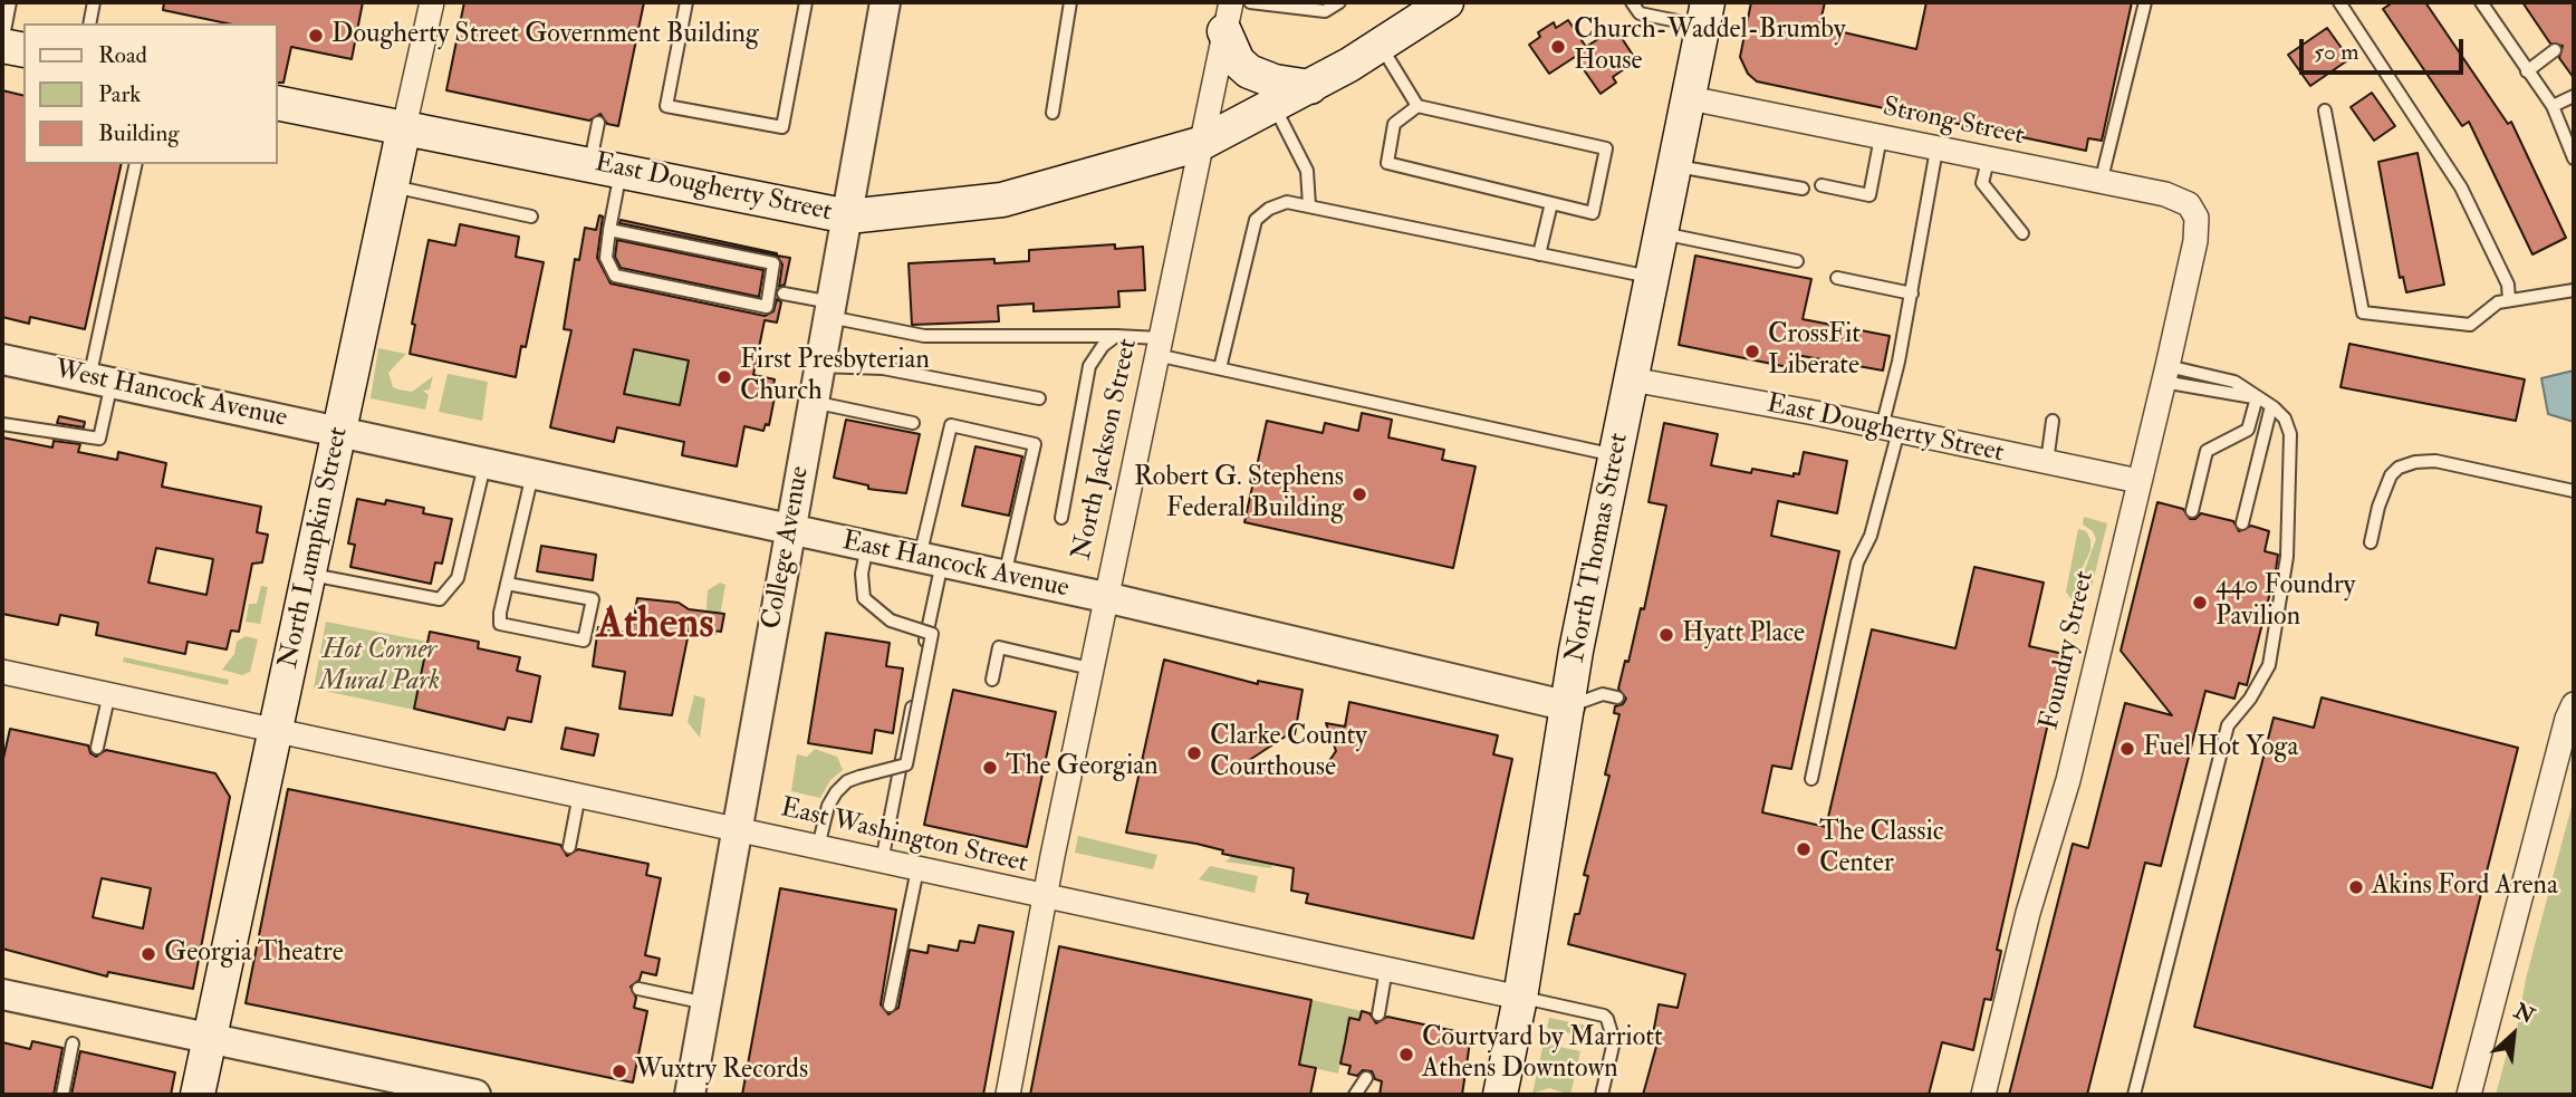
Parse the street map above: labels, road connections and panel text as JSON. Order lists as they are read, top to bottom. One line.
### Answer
{"streets":{"main road":["East Dougherty Street","North Lumpkin Street","North Thomas Street"],"street":["Strong Street","West Hancock Avenue","North Jackson Street","College Avenue","East Hancock Avenue","Foundry Street","East Washington Street"]},"crossings":[["Strong Street","North Thomas Street"],["Strong Street","Foundry Street"],["East Dougherty Street","North Jackson Street"],["East Dougherty Street","North Lumpkin Street"],["East Dougherty Street","College Avenue"],["East Dougherty Street","North Thomas Street"],["East Dougherty Street","Foundry Street"],["West Hancock Avenue","North Lumpkin Street"],["West Hancock Avenue","East Hancock Avenue"],["North Jackson Street","East Hancock Avenue"],["North Jackson Street","East Washington Street"],["North Lumpkin Street","East Hancock Avenue"],["North Lumpkin Street","East Washington Street"],["College Avenue","East Hancock Avenue"],["College Avenue","East Washington Street"],["North Thomas Street","East Hancock Avenue"],["North Thomas Street","East Washington Street"]],"districts":["Athens"],"parks":["Hot Corner Mural Park"],"places":["Dougherty Street Government Building","Church-Waddel-Brumby House","CrossFit Liberate","First Presbyterian Church","Robert G. Stephens Federal Building","440 Foundry Pavilion","Hyatt Place","Fuel Hot Yoga","Clarke County Courthouse","The Georgian","The Classic Center","Akins Ford Arena","Georgia Theatre","Courtyard by Marriott Athens Downtown","Wuxtry Records"],"legend":["Road","Park","Building"],"scale_bar":"50 m","north":"top right"}
